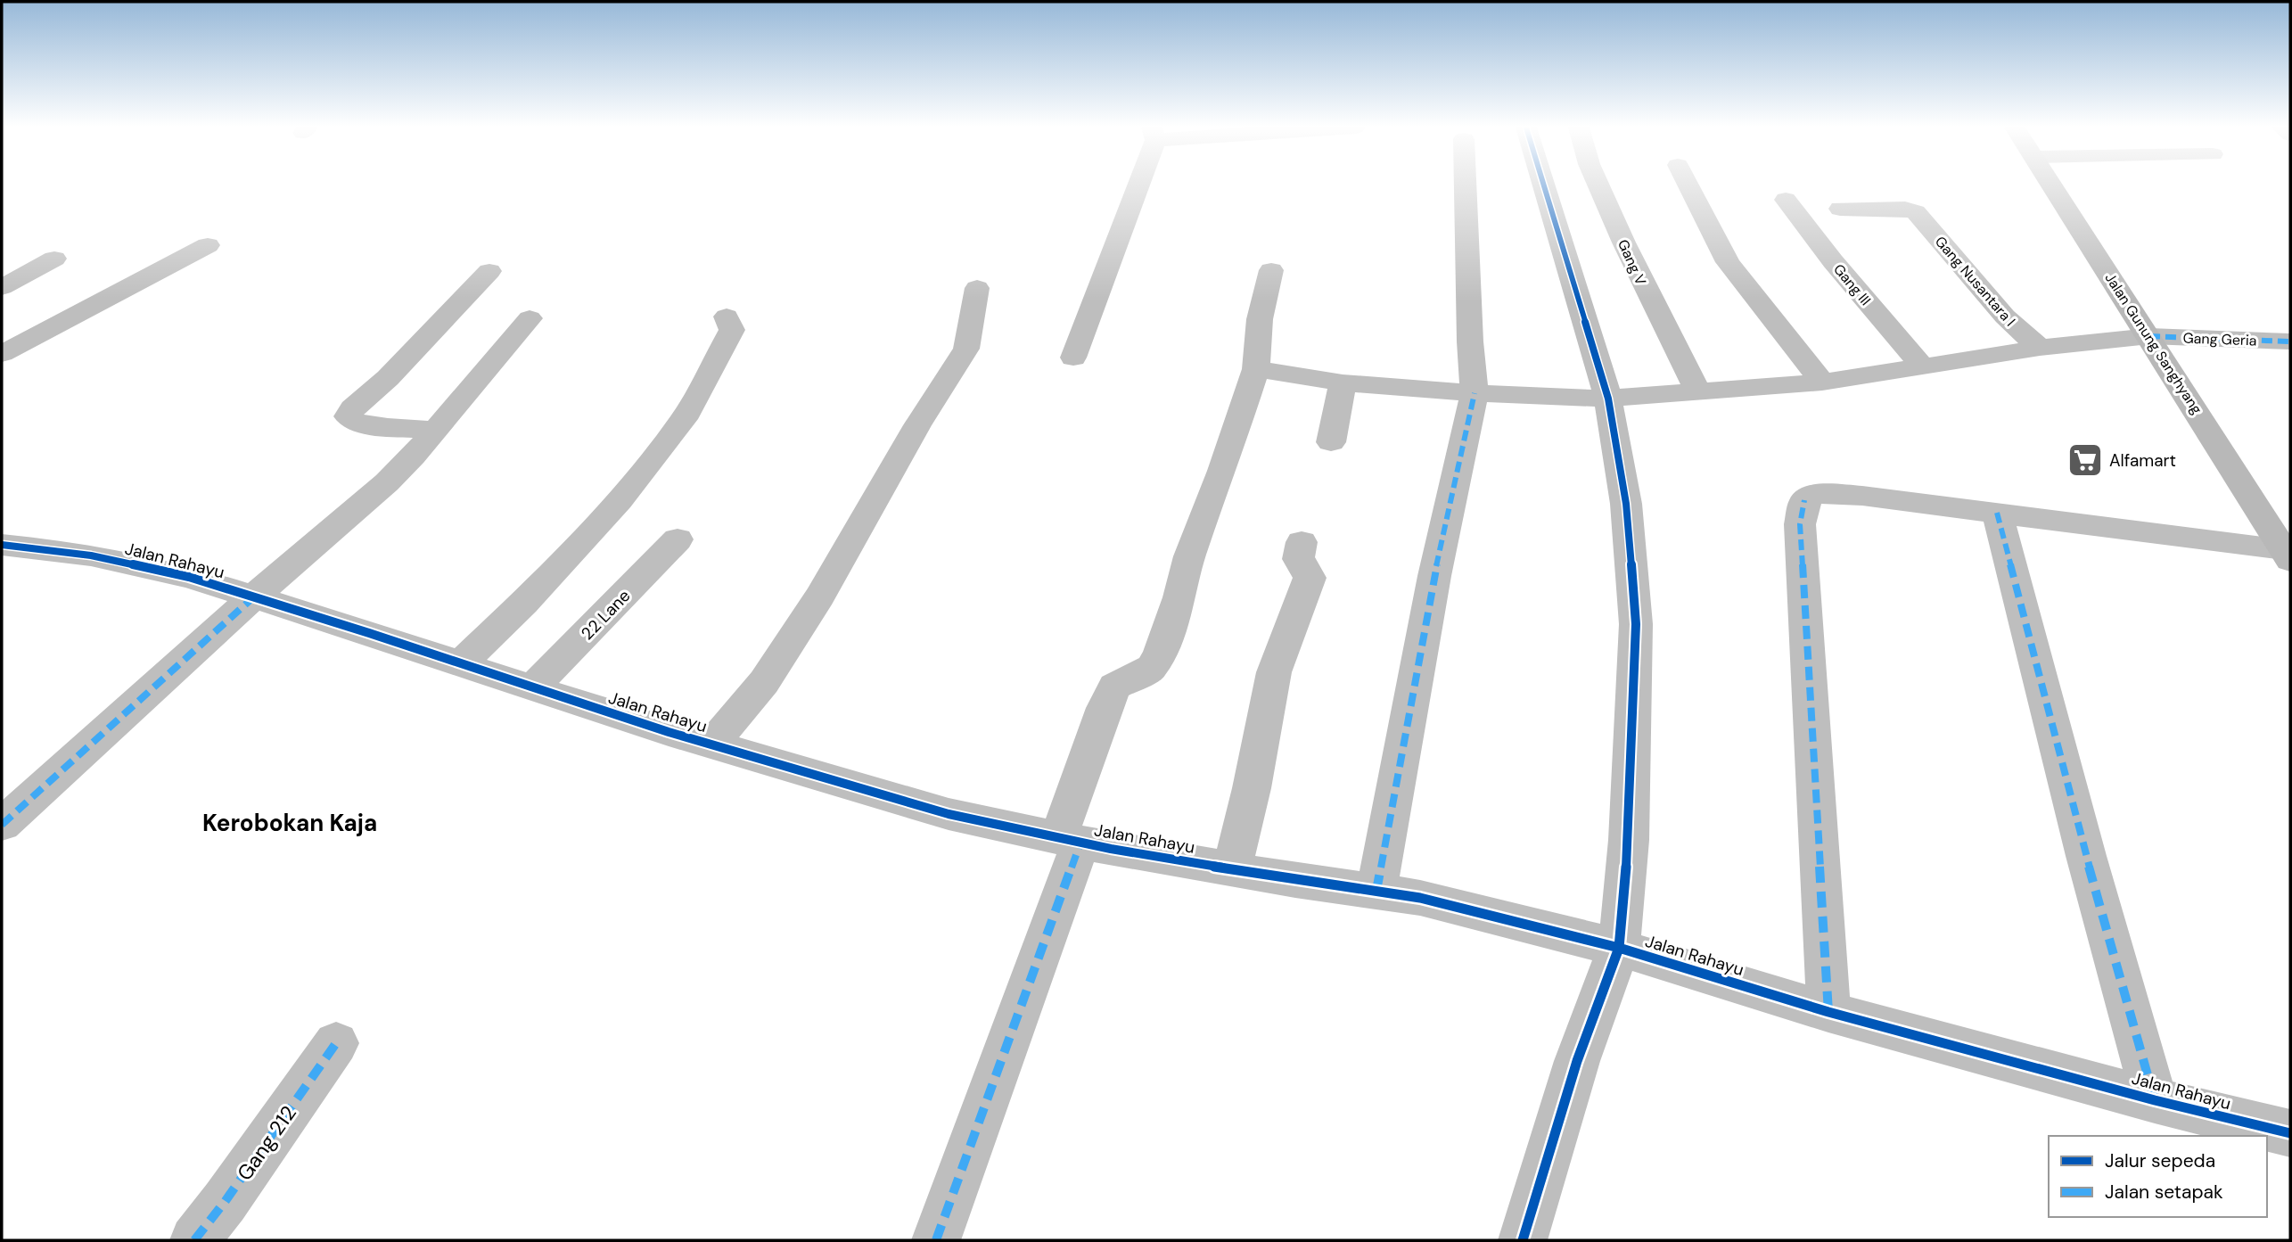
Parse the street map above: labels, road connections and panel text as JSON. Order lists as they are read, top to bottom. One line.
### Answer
{"streets":{"main road":["Jalan Gunung Sanghyang"],"street":["Gang V","Gang Nusantara I","Gang III","Gang Geria","Jalan Rahayu","22 Lane","Gang 212"]},"crossings":[["Gang V","Gang Geria"],["Gang Nusantara I","Gang Geria"],["Gang III","Gang Geria"],["Gang Geria","Jalan Gunung Sanghyang"],["Jalan Rahayu","22 Lane"]],"districts":["Kerobokan Kaja"],"places":{"supermarket":["Alfamart"]},"legend":["Jalur sepeda","Jalan setapak"]}
